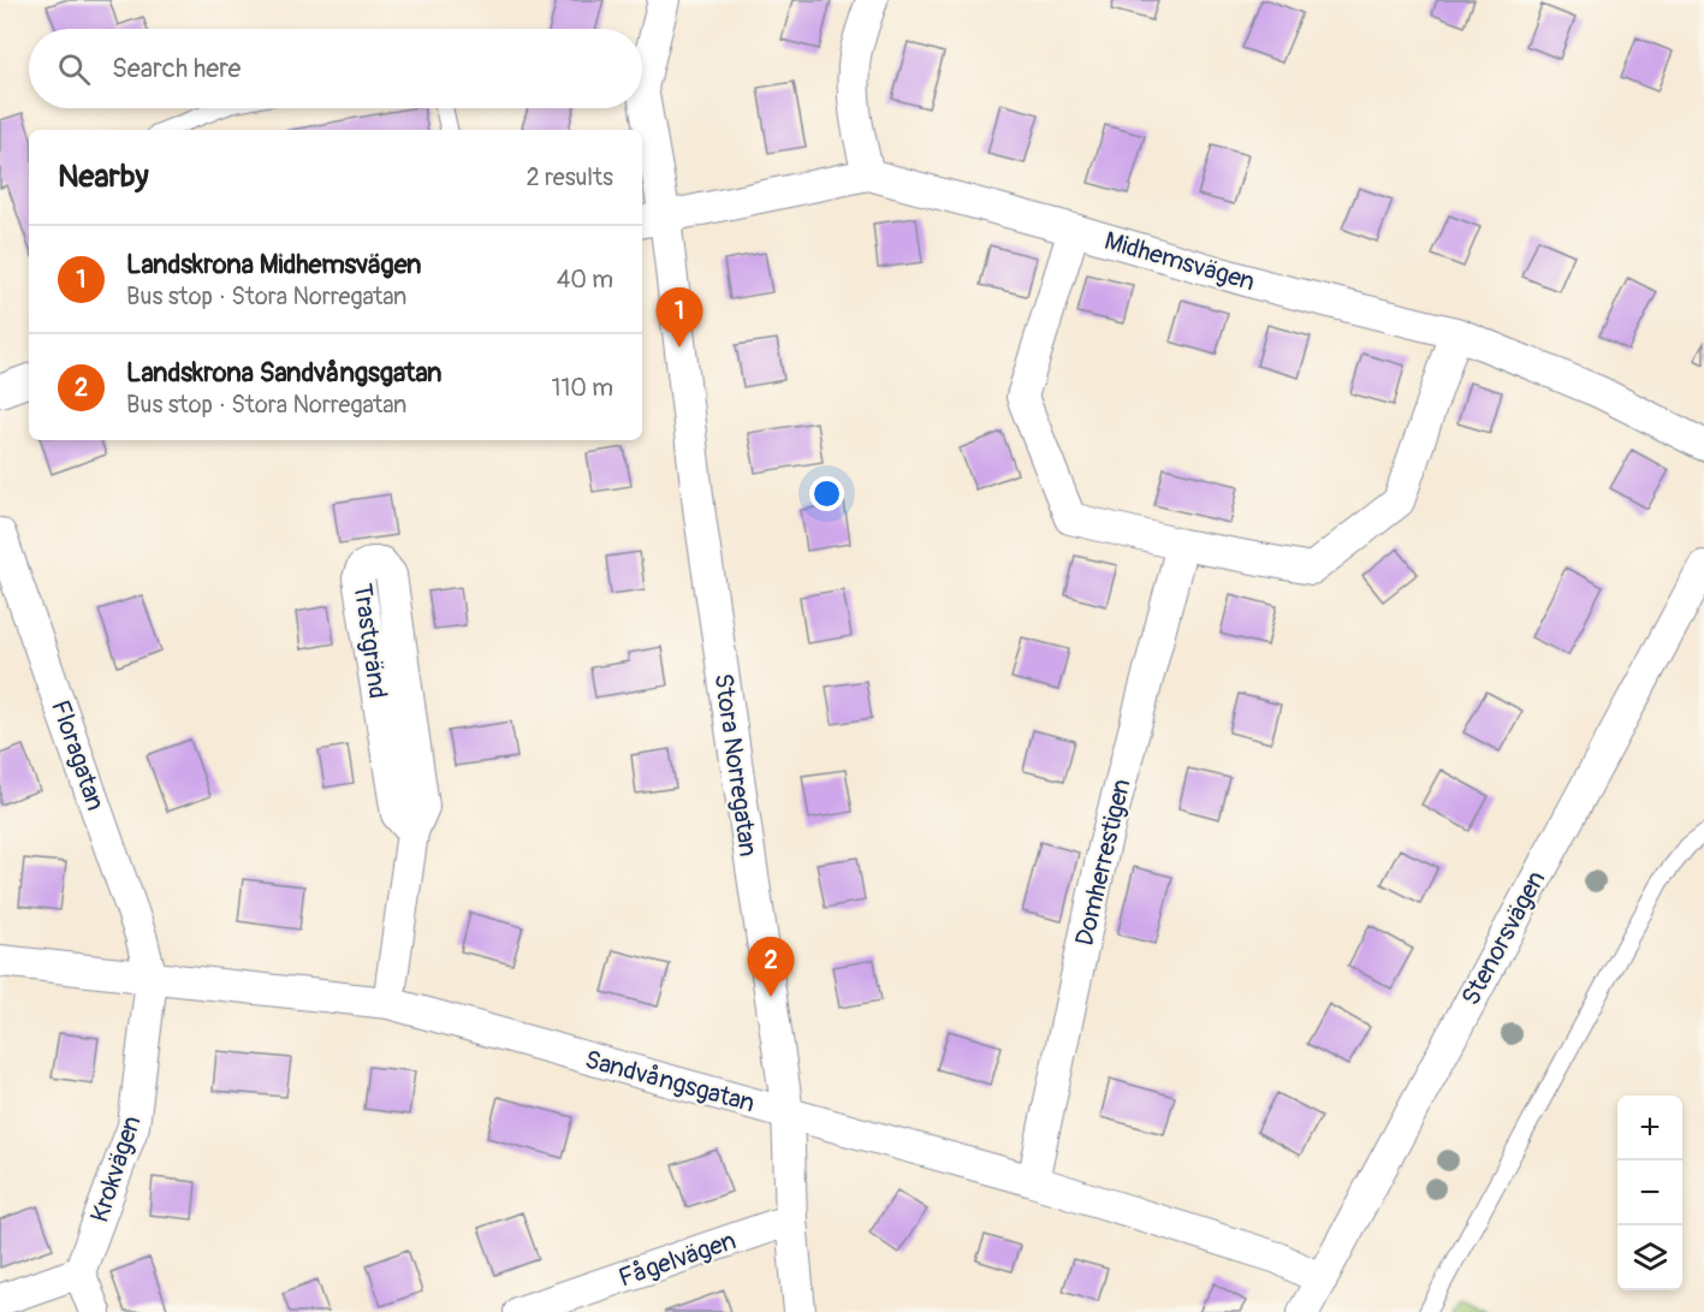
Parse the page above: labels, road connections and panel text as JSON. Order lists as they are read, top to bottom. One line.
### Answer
{"streets":{"street":["Midhemsvägen","Trastgränd","Floragatan","Stora Norregatan","Domherrestigen","Stenorsvägen","Sandvångsgatan","Krokvägen","Fågelvägen"]},"crossings":[["Midhemsvägen","Stora Norregatan"],["Floragatan","Sandvångsgatan"],["Floragatan","Krokvägen"],["Stora Norregatan","Sandvångsgatan"],["Stora Norregatan","Fågelvägen"],["Domherrestigen","Sandvångsgatan"],["Stenorsvägen","Sandvångsgatan"],["Sandvångsgatan","Krokvägen"]],"page":{"search":"Search here","heading":["Nearby","2 results"],"list":[{"mark":"1","name":"Landskrona Midhemsvägen","note":"Bus stop · Stora Norregatan","value":"40 m"},{"mark":"2","name":"Landskrona Sandvångsgatan","note":"Bus stop · Stora Norregatan","value":"110 m"}],"pins":["1","2"],"map_buttons":["+","−"]}}
